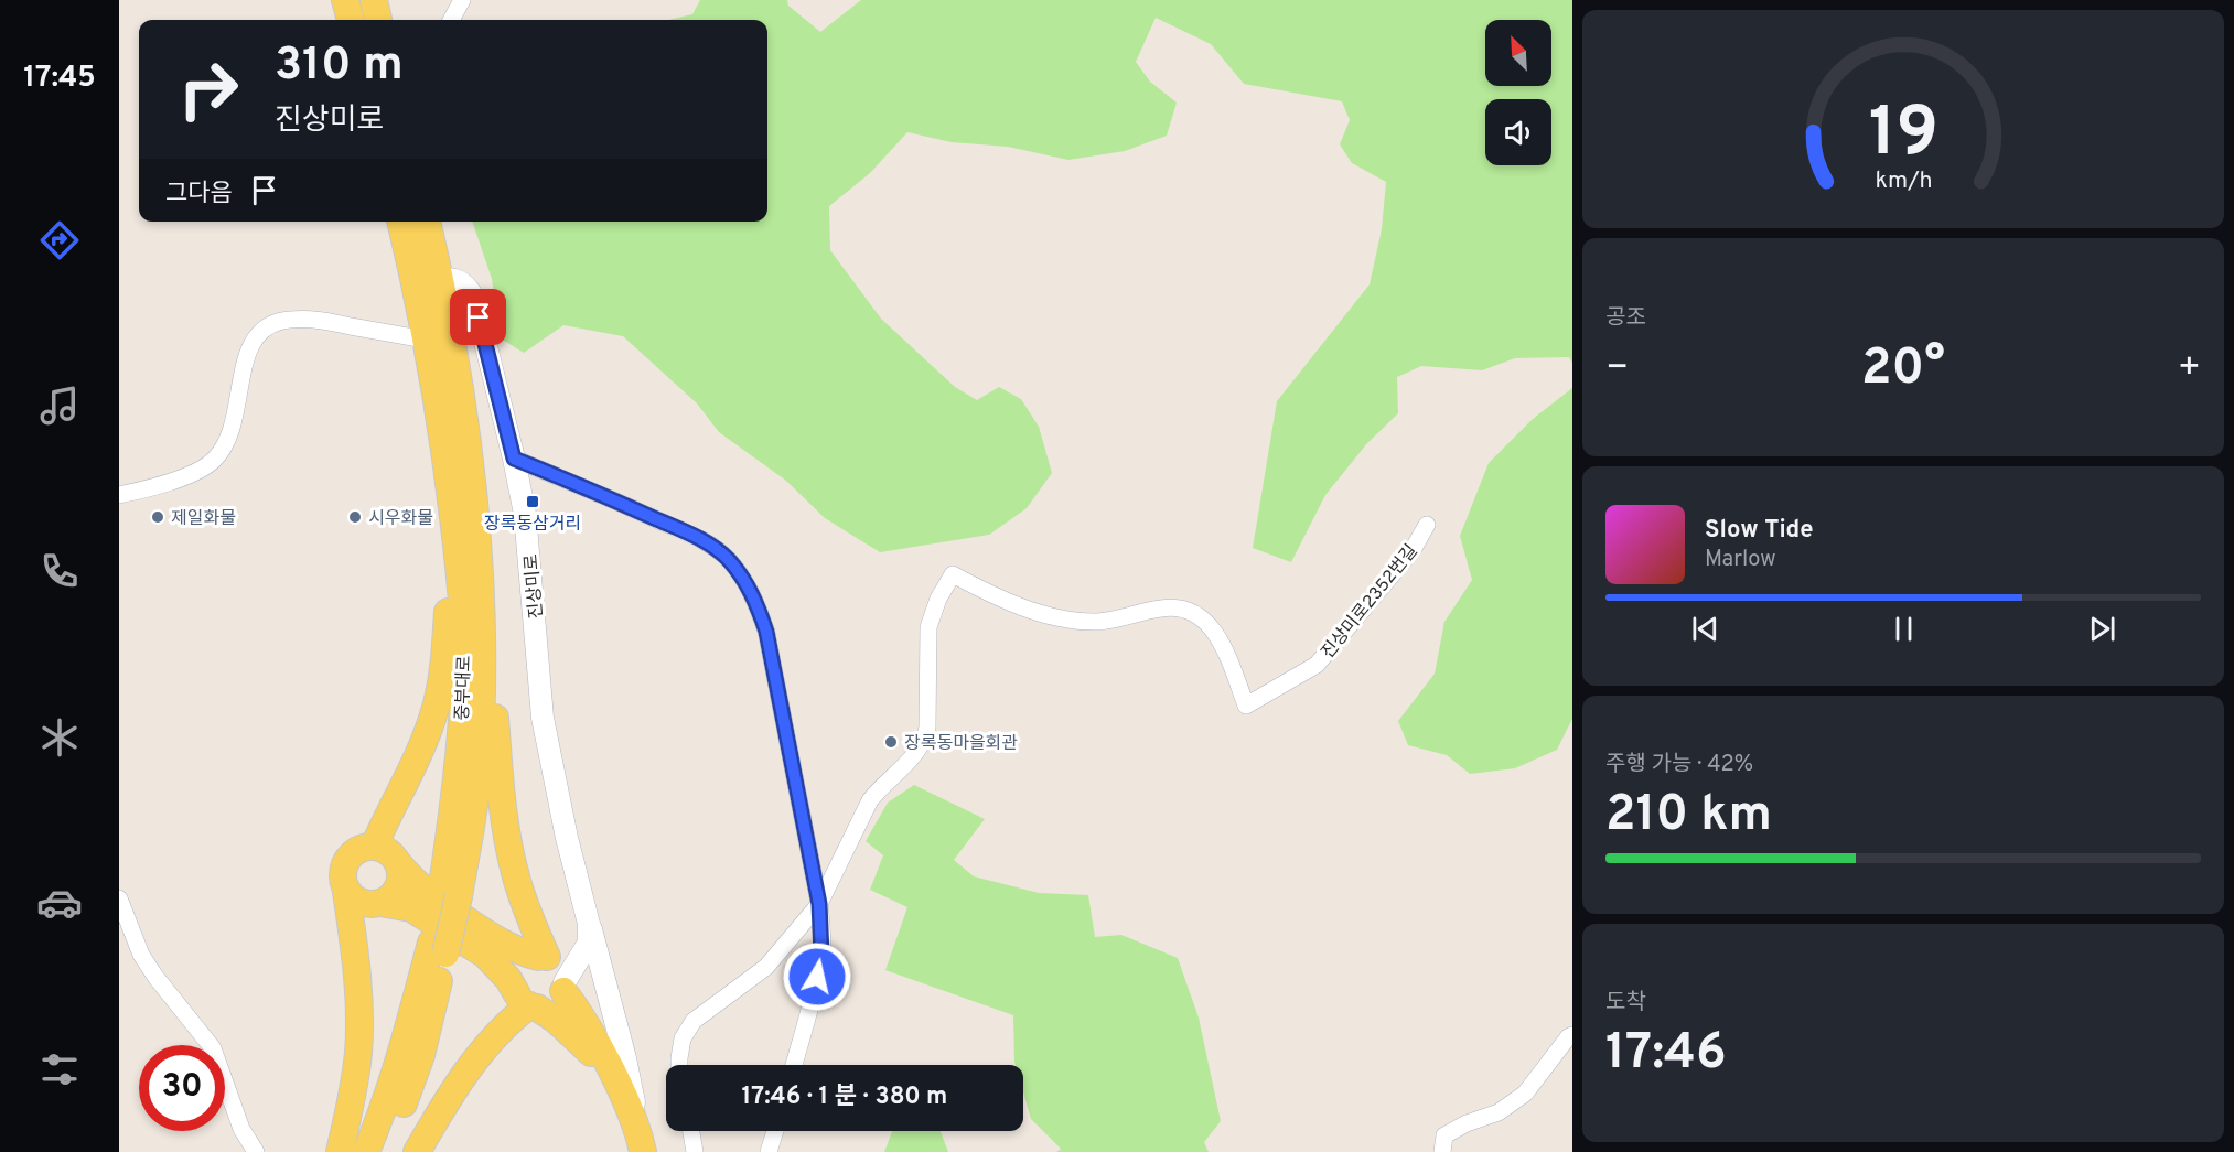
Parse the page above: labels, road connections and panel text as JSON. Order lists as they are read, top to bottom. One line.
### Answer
{"streets":{"main road":["중부대로"],"street":["진상미로","진상미로2352번길"]},"crossings":[["진상미로","중부대로"]],"places":{"transit":["장록동삼거리"],"other":["제일화물","시우화물","장록동마을회관"]},"north":"top left","page":{"tabs":"17:45","turn":["310 m","진상미로"],"then":"그다음","tile":["공조",["주행 가능 · 42%","210 km"],["도착","17:46"]],"heat":["−","20°","+"],"song":["Slow Tide","Marlow"],"limit":"30","trip":"17:46 · 1 분 · 380 m","gauge":["19","km/h"]}}
